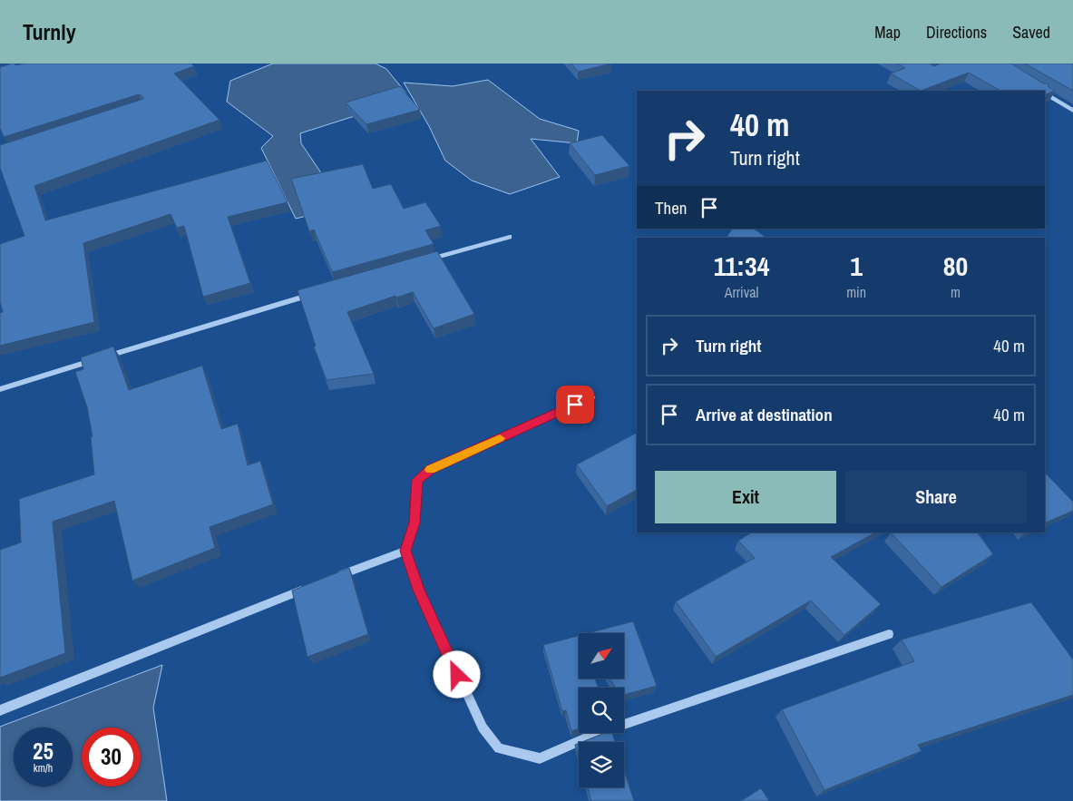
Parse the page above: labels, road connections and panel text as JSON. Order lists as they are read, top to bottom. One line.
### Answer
{"north":"top right","page":{"header":"Turnly","nav":["Map","Directions","Saved"],"turn":["40 m","Turn right"],"then":"Then","eta":["11:34","Arrival","1","min","80","m"],"list":[{"name":"Turn right","value":"40 m"},{"name":"Arrive at destination","value":"40 m"}],"buttons":["Exit","Share"],"speed":"25 km/h","limit":"30"}}
